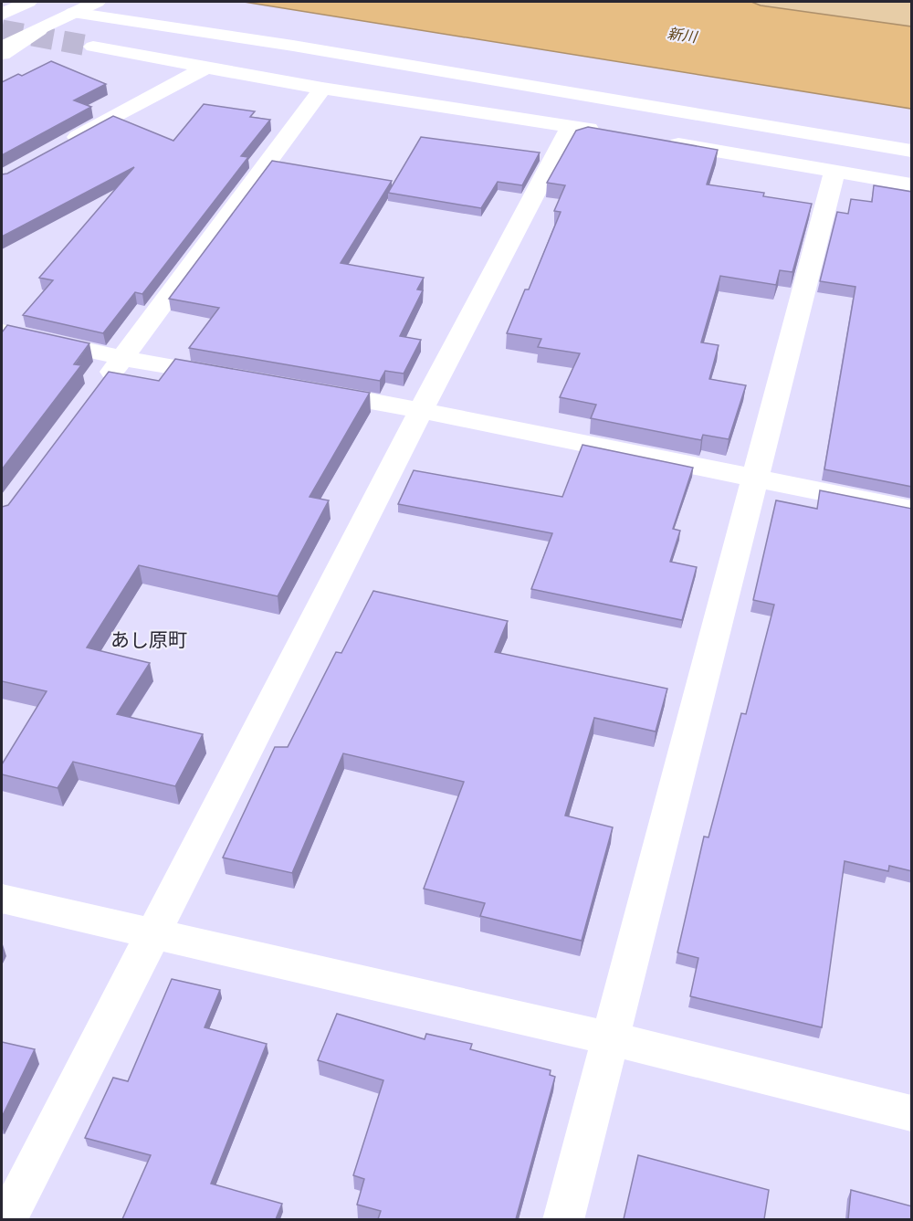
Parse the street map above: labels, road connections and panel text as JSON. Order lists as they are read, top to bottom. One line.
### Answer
{"districts":["あし原町"],"water":["新川"]}
